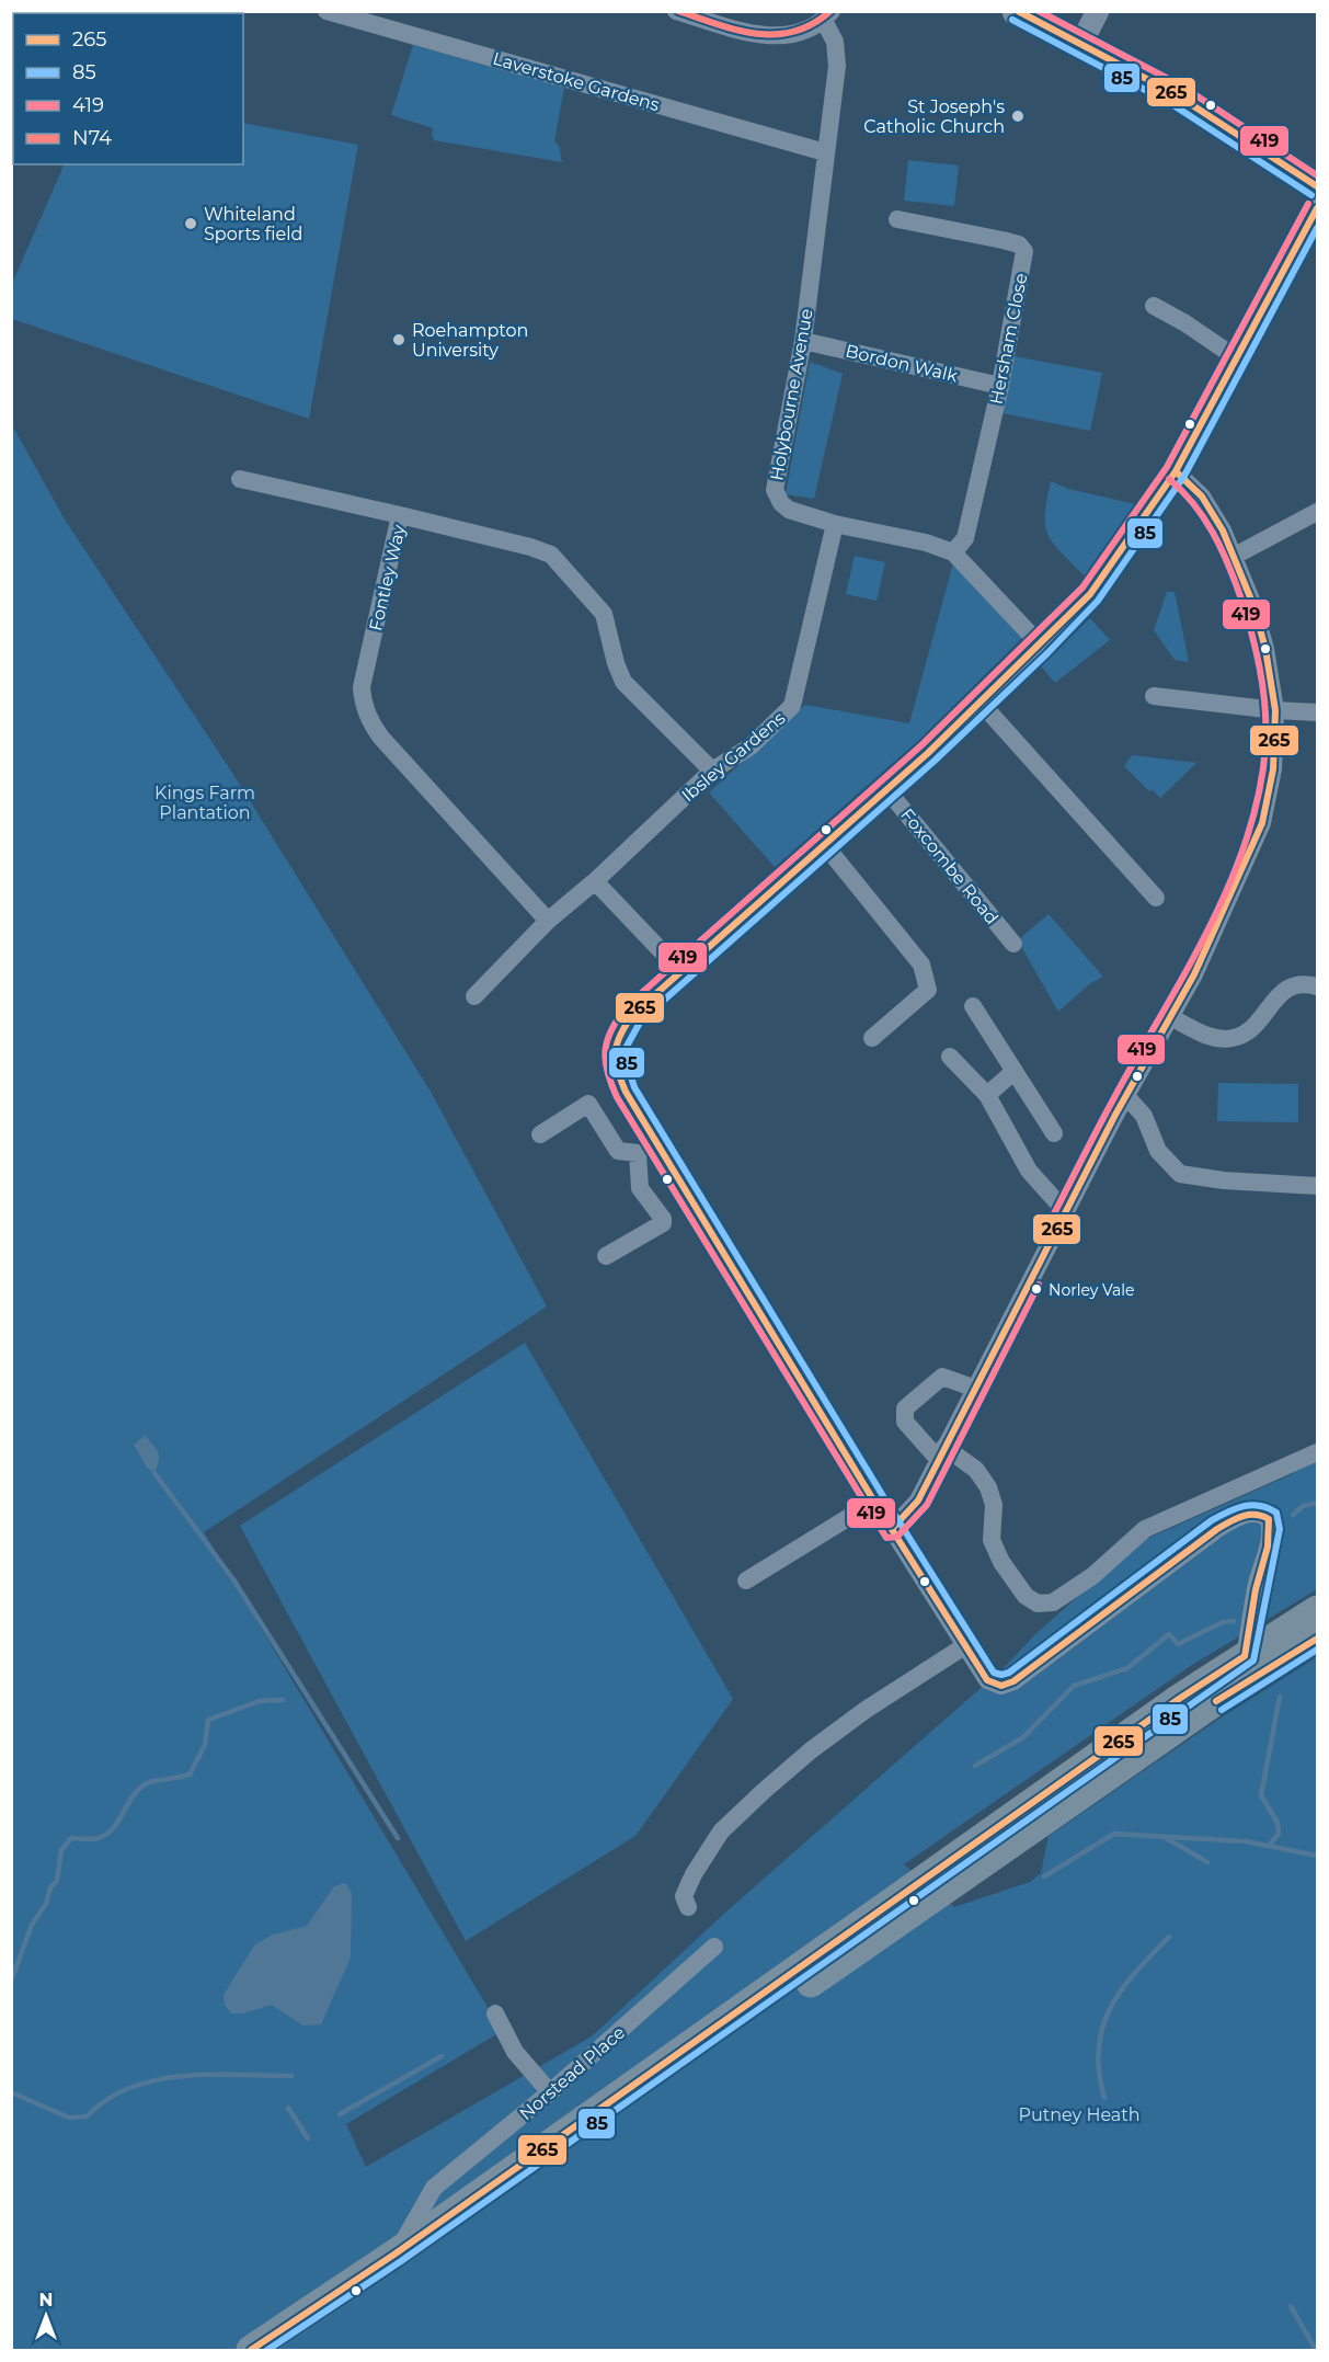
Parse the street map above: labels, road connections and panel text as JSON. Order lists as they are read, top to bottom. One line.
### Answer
{"streets":{"street":["Laverstoke Gardens","Hersham Close","Bordon Walk","Holybourne Avenue","Fontley Way","Ibsley Gardens","Foxcombe Road","Norstead Place"]},"crossings":[["Laverstoke Gardens","Holybourne Avenue"],["Hersham Close","Bordon Walk"],["Hersham Close","Holybourne Avenue"],["Bordon Walk","Holybourne Avenue"],["Holybourne Avenue","Ibsley Gardens"],["Fontley Way","Ibsley Gardens"]],"parks":["Kings Farm Plantation","Putney Heath"],"places":["St Joseph's Catholic Church","Whiteland Sports field","Roehampton University","Norley Vale"],"lines":["transit line 265","transit line 419","transit line N74","transit line 85"],"legend":["265","85","419","N74"],"north":"top"}
